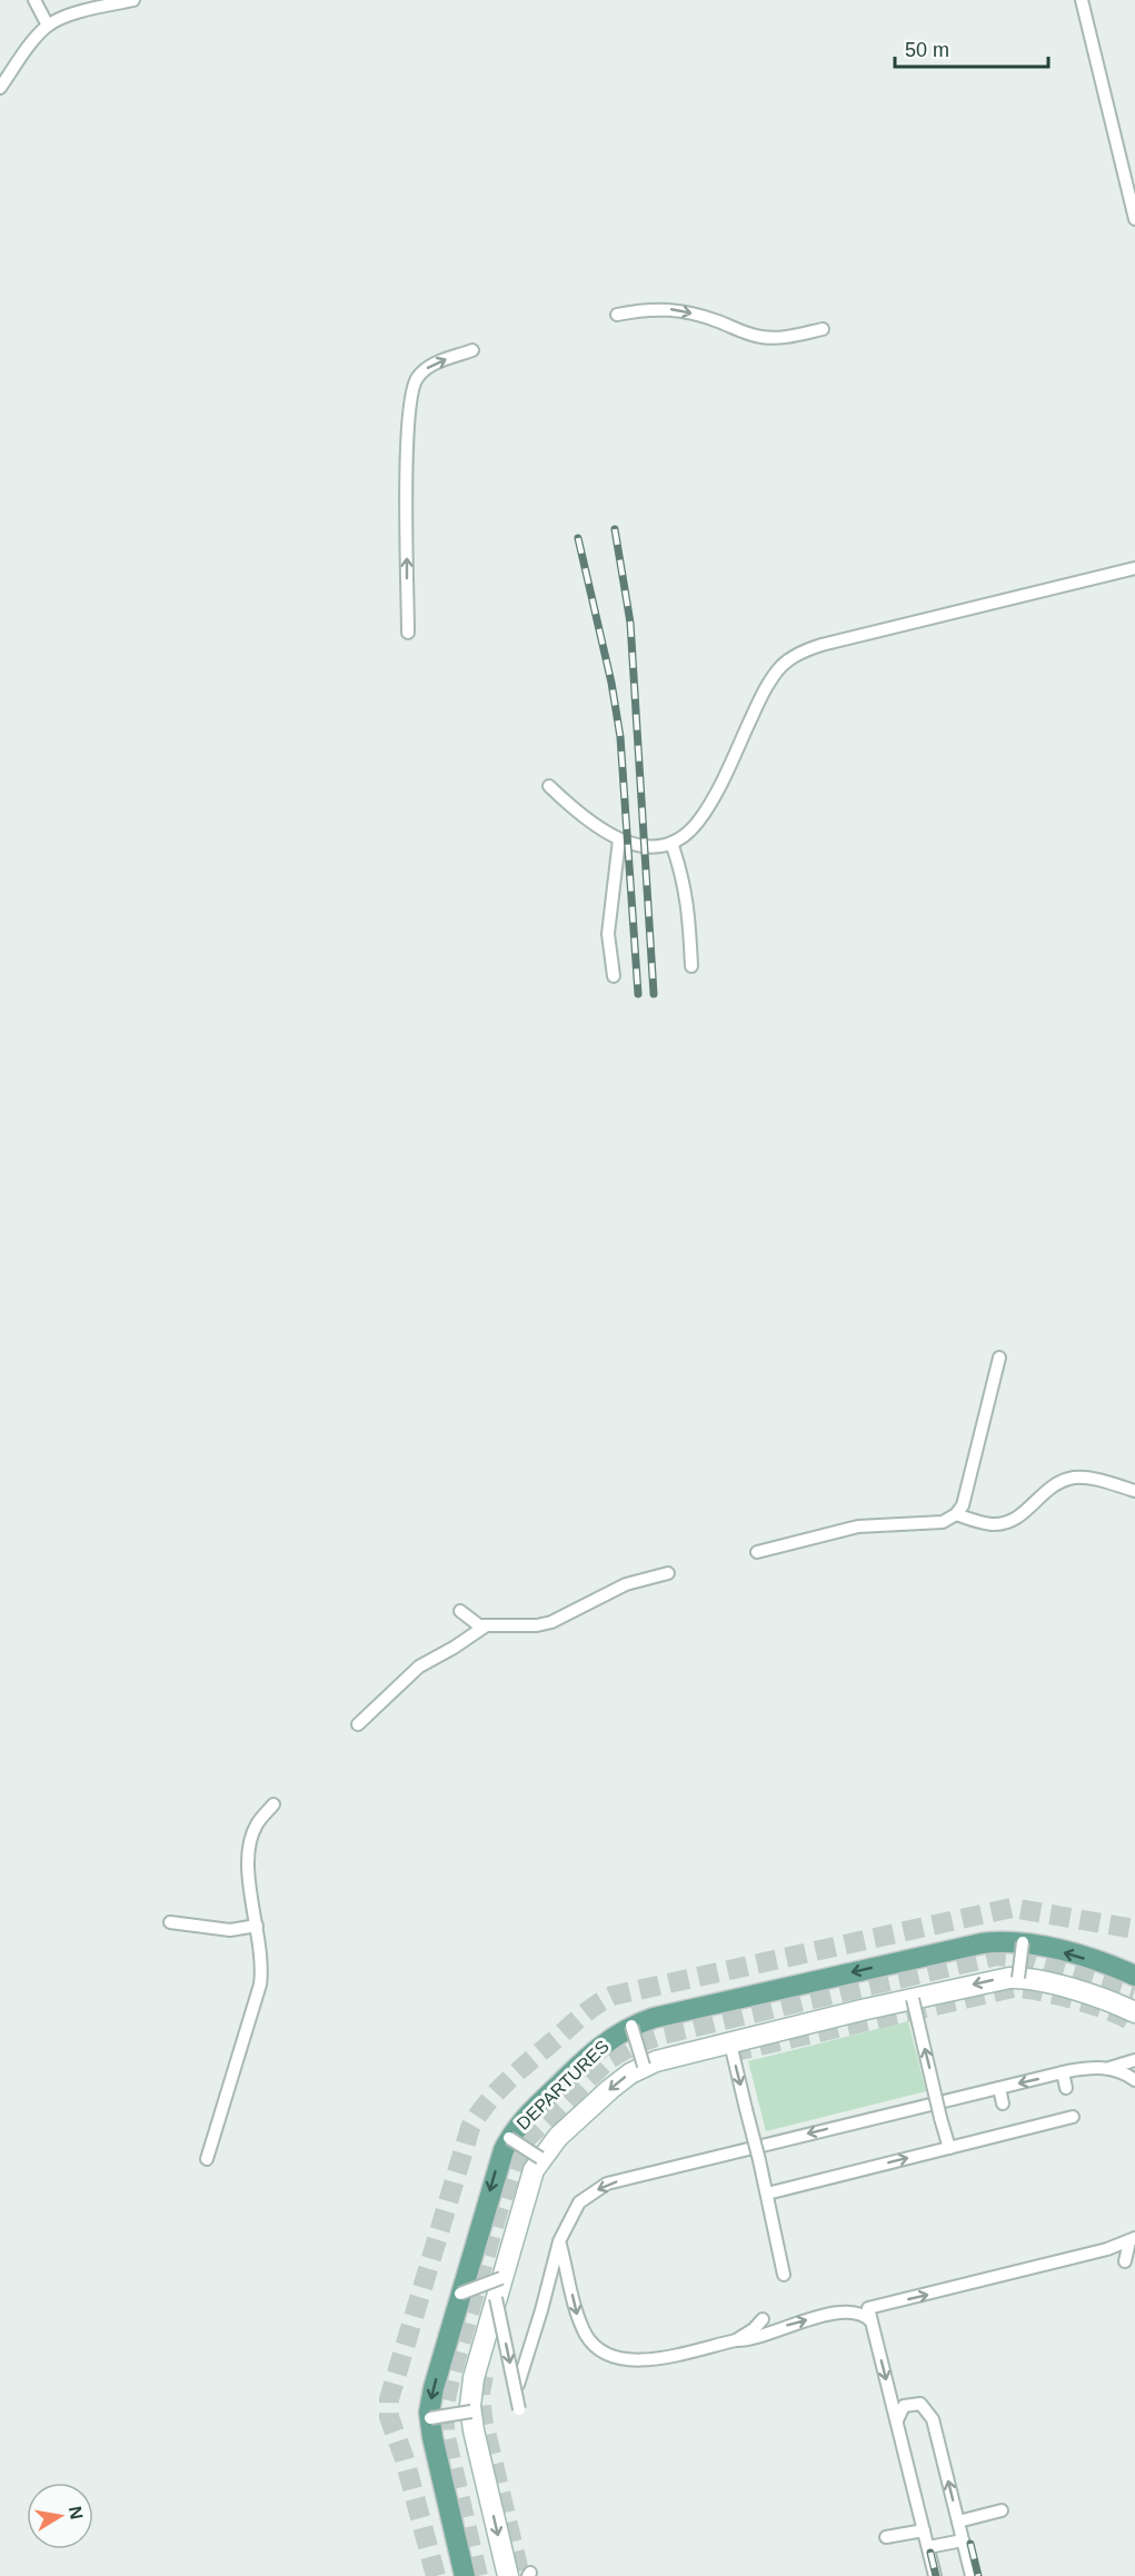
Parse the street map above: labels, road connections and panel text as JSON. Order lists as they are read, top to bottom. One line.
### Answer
{"streets":{"main road":["DEPARTURES"]},"scale_bar":"50 m","north":"right"}
